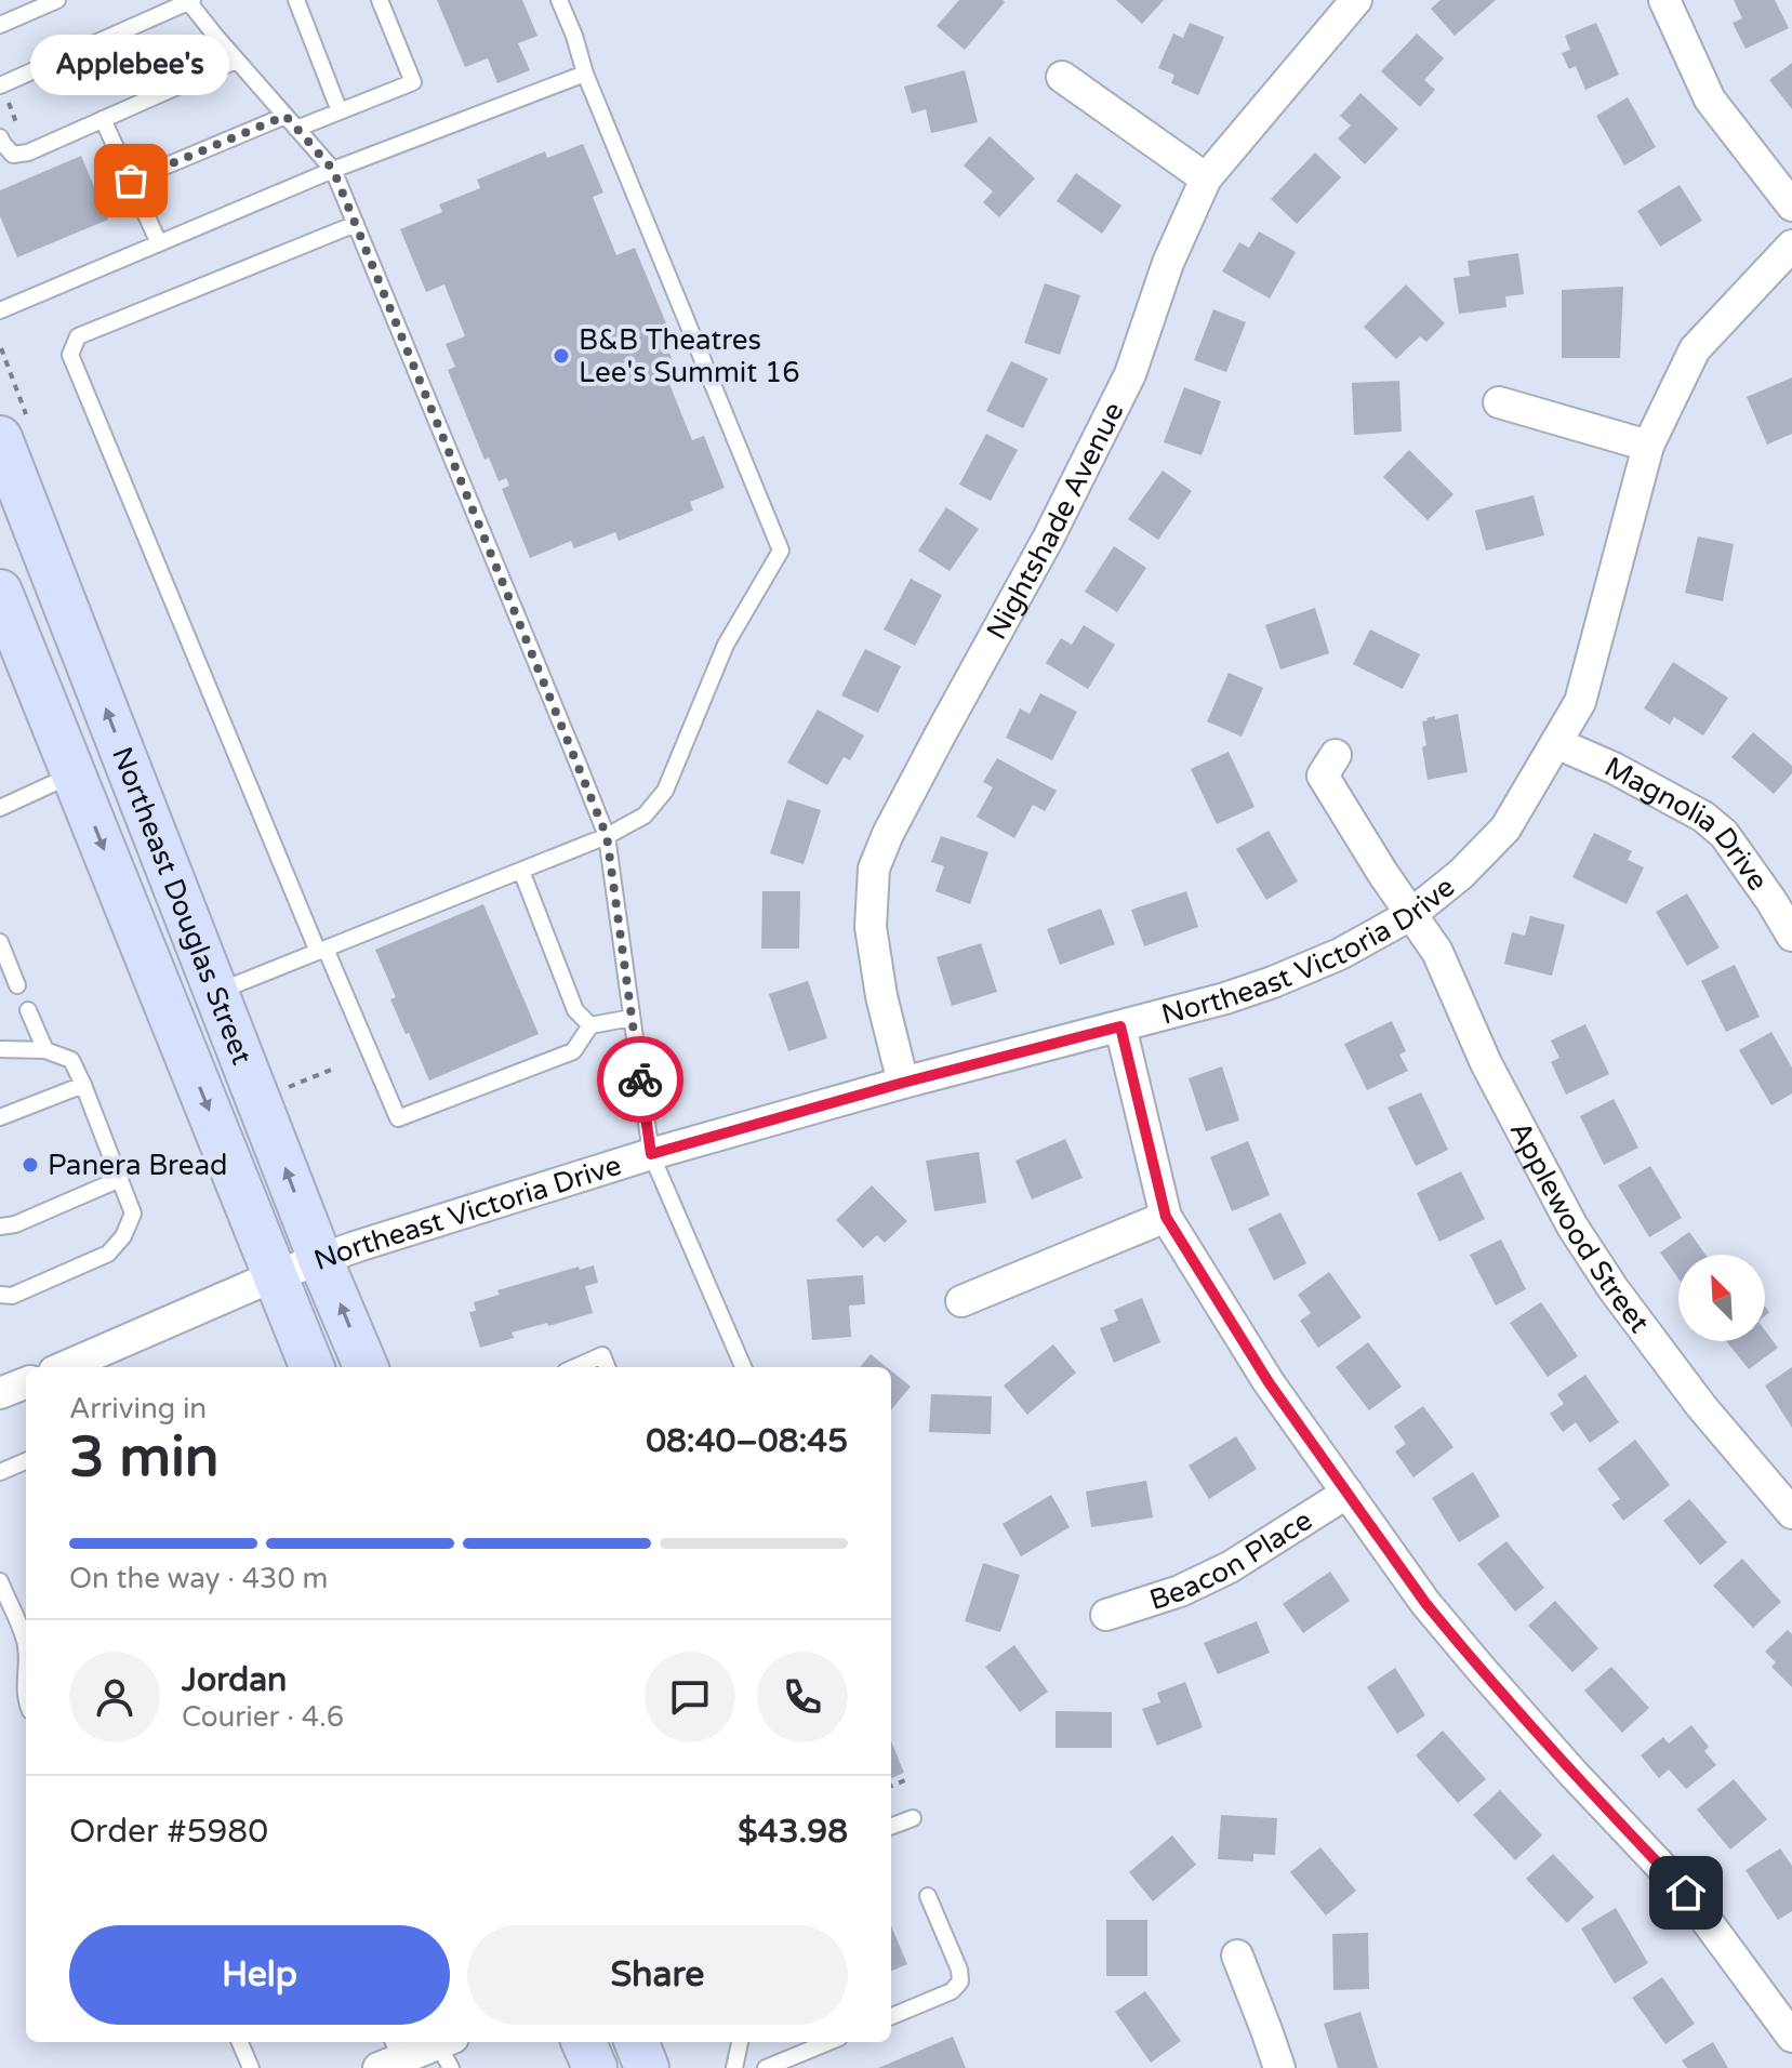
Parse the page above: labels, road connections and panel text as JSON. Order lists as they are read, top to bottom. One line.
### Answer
{"streets":{"main road":["Northeast Douglas Street"],"street":["Nightshade Avenue","Magnolia Drive","Northeast Victoria Drive","Applewood Street","Beacon Place"]},"crossings":[["Nightshade Avenue","Northeast Victoria Drive"],["Magnolia Drive","Northeast Victoria Drive"],["Northeast Douglas Street","Northeast Victoria Drive"],["Northeast Victoria Drive","Applewood Street"]],"places":["Applebee's","B&B Theatres Lee's Summit 16","Panera Bread"],"north":"top left","page":{"bubble":"Applebee's","heading":["3 min","Arriving in","08:40–08:45"],"panel":["Jordan","Courier · 4.6","Order #5980","$43.98"],"bar":"On the way · 430 m","buttons":["Help","Share"]}}
